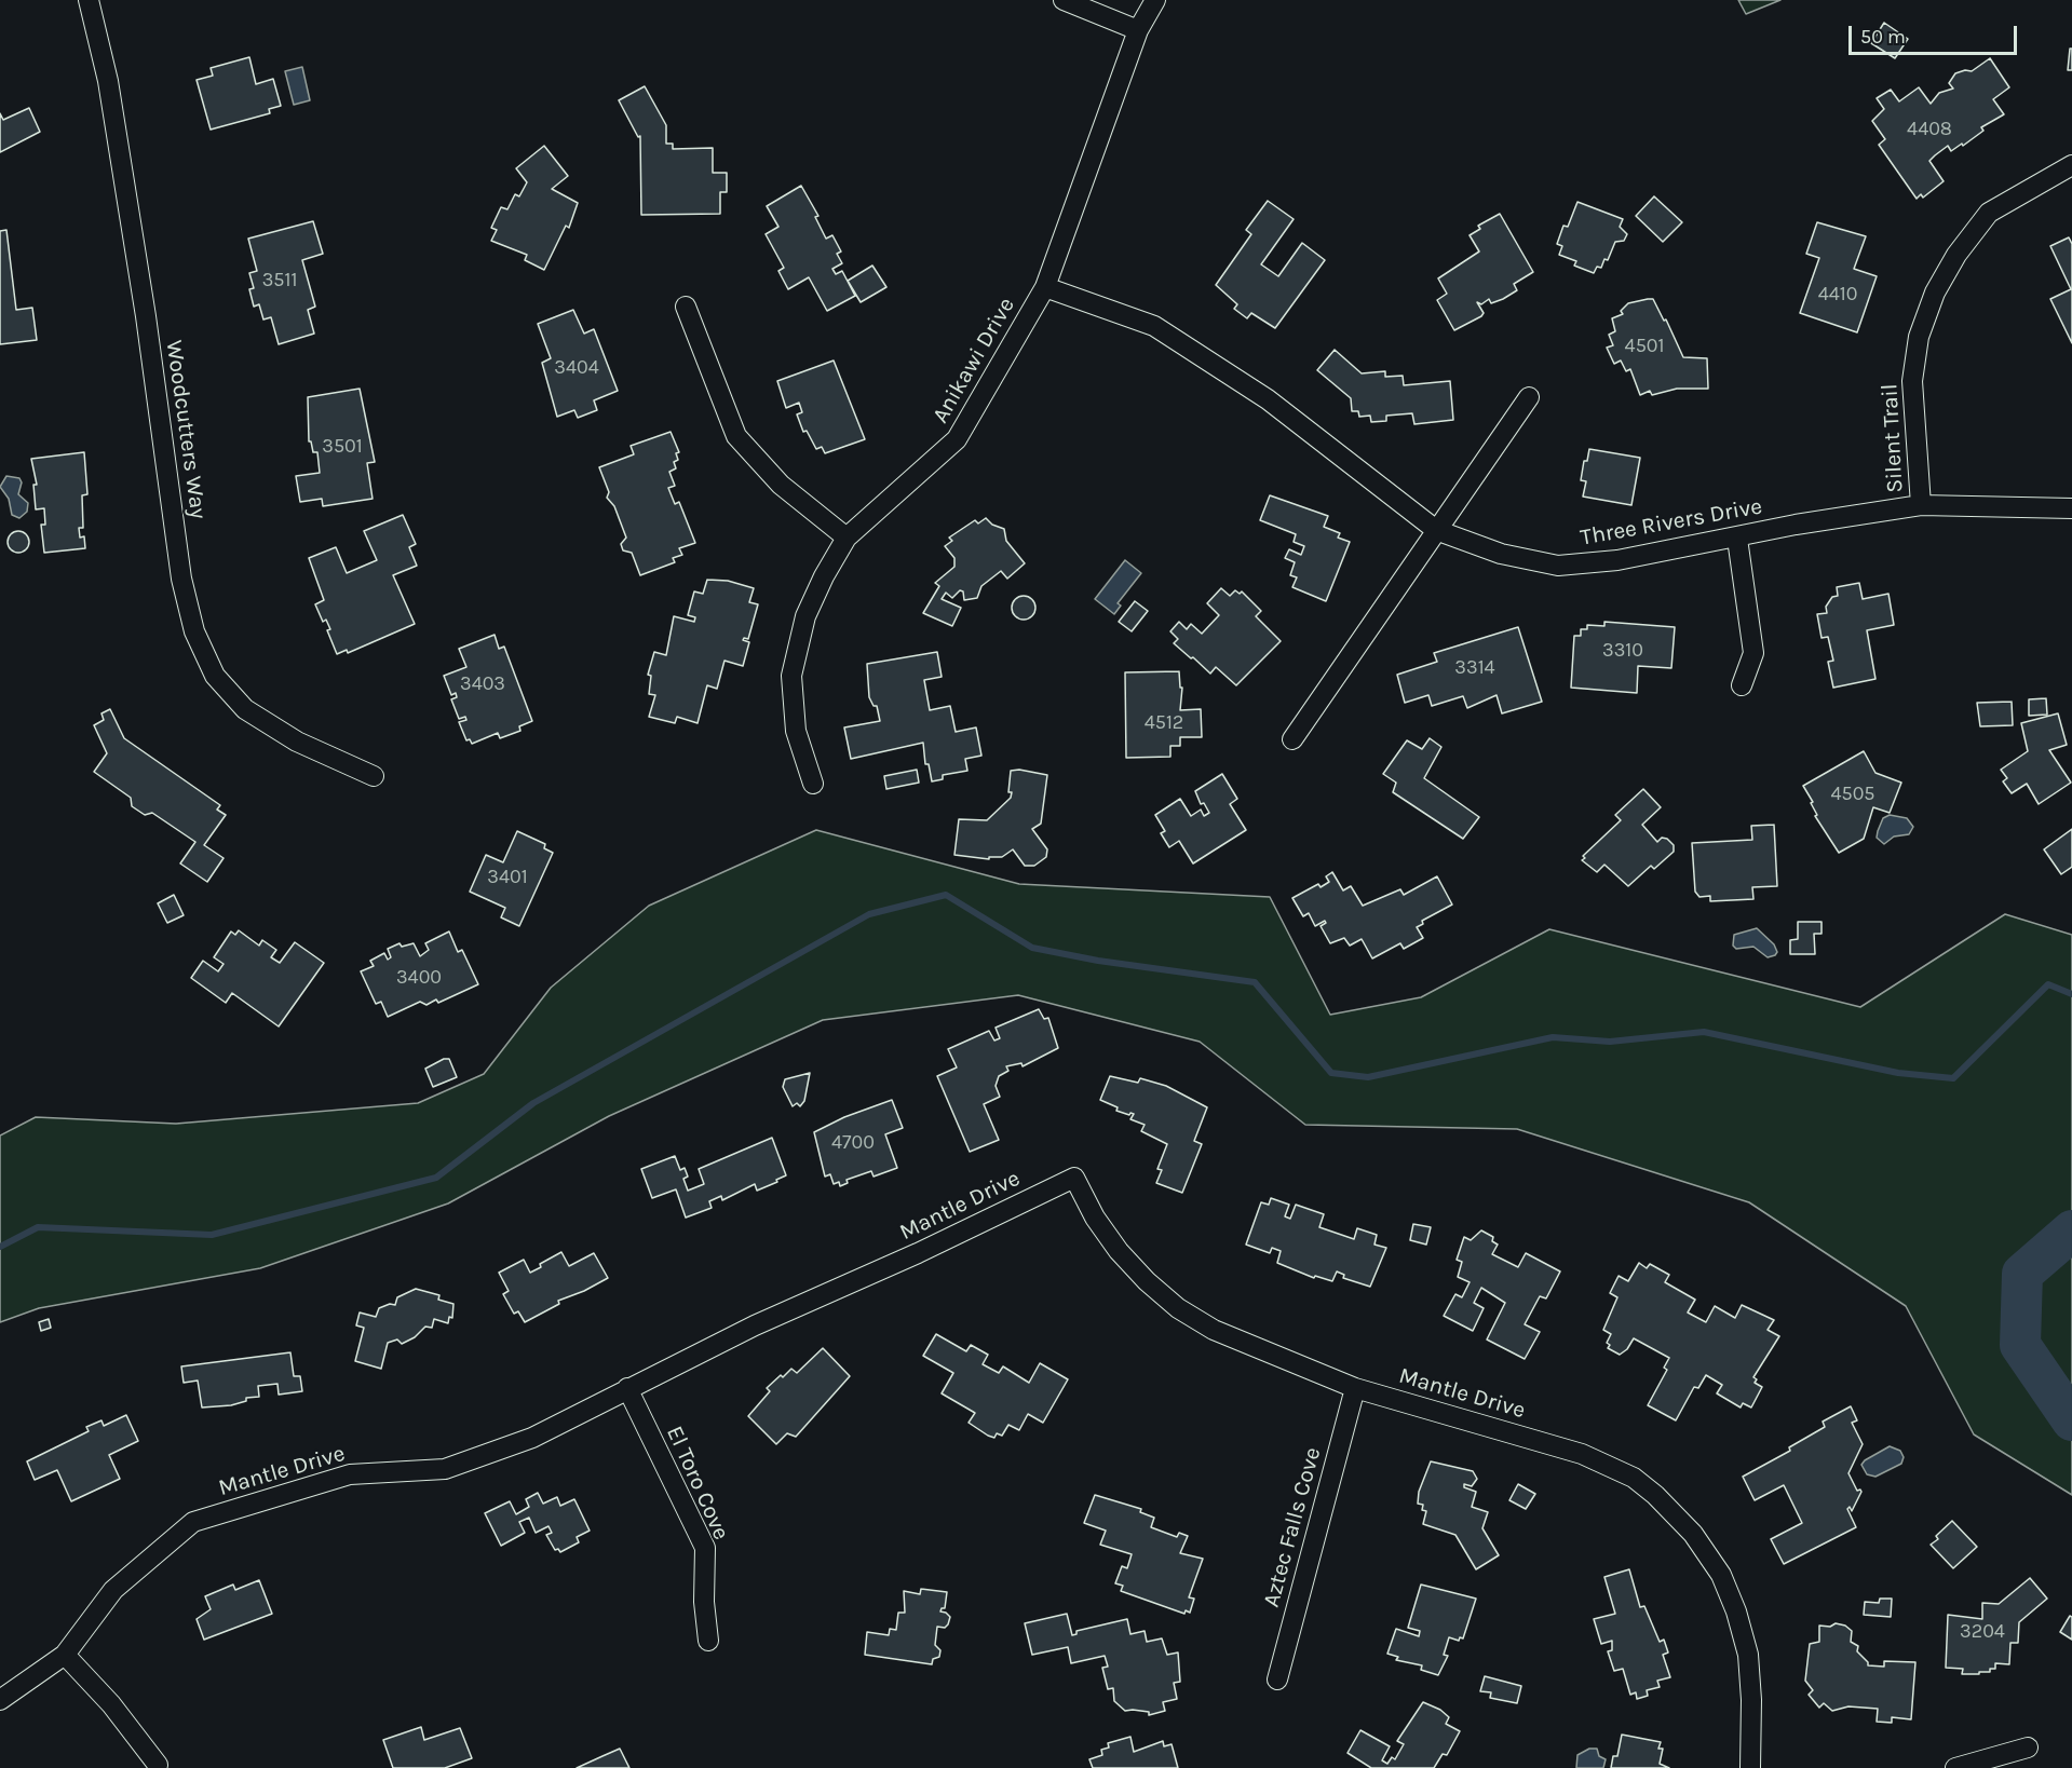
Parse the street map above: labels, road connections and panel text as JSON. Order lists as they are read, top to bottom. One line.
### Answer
{"streets":{"street":["Anikawi Drive","Woodcutters Way","Silent Trail","Three Rivers Drive","Mantle Drive","El Toro Cove","Aztec Falls Cove"]},"crossings":[["Anikawi Drive","Three Rivers Drive"],["Silent Trail","Three Rivers Drive"],["Mantle Drive","El Toro Cove"],["Mantle Drive","Aztec Falls Cove"]],"house_numbers":["4408","3511","4410","4501","3404","3501","3310","3314","3403","4512","4505","3401","3400","4700","3204"],"scale_bar":"50 m"}
